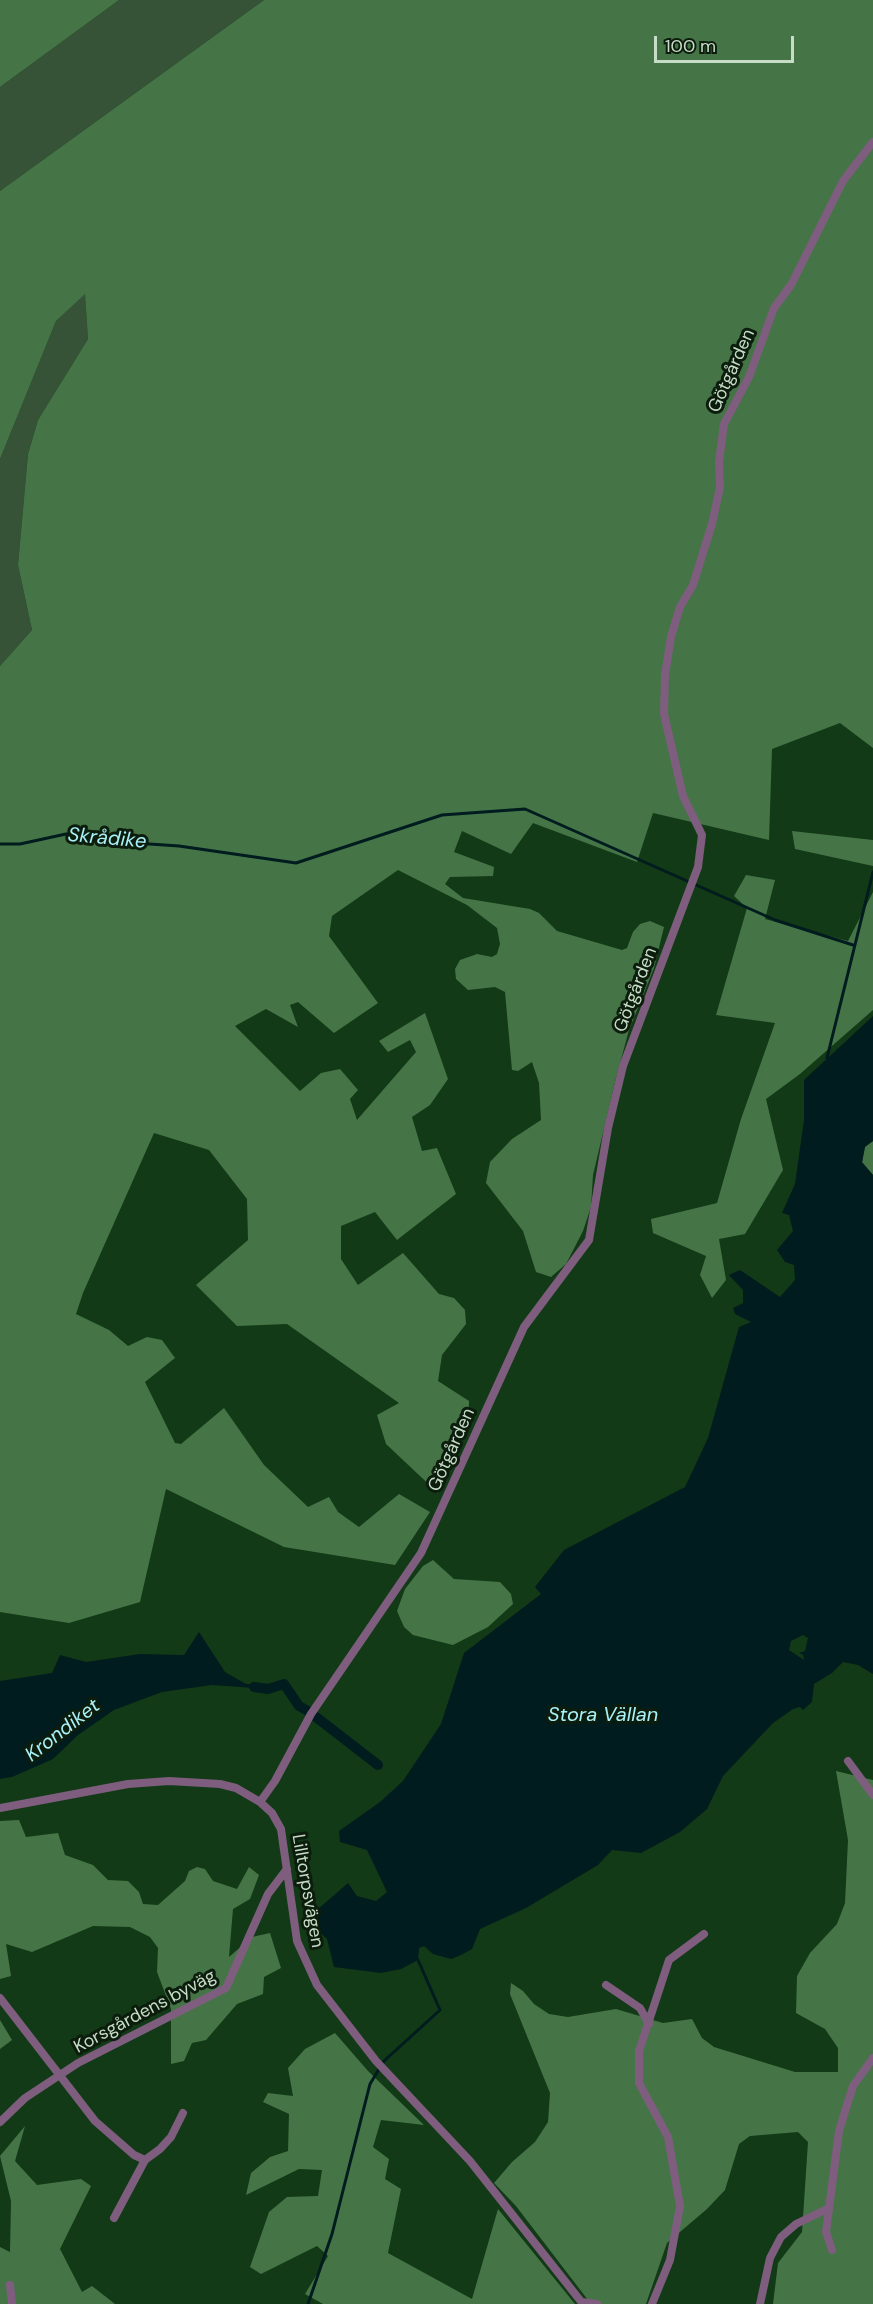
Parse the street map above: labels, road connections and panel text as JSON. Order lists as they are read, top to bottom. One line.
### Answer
{"streets":{"street":["Götgården","Lilltorpsvägen","Korsgårdens byväg"]},"crossings":[["Götgården","Lilltorpsvägen"],["Lilltorpsvägen","Korsgårdens byväg"]],"water":["Skrådike","Stora Vällan","Krondiket"],"scale_bar":"100 m"}
